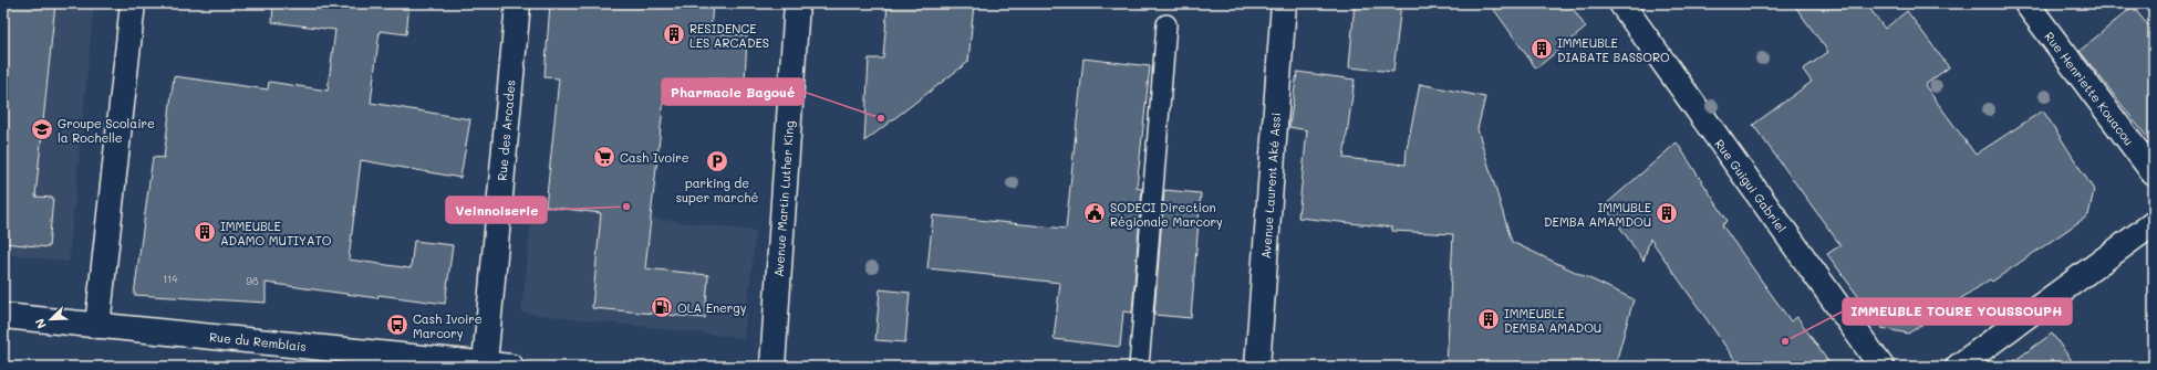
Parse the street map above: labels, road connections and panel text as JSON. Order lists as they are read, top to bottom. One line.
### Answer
{"streets":{"street":["Rue Henriette Kouacou","Rue des Arcades","Avenue Laurent Aké Assi","Rue Guigui Gabriel","Avenue Martin Luther King","Rue du Remblais"]},"crossings":[["Rue des Arcades","Rue du Remblais"]],"places":{"building":["RESIDENCE LES ARCADES","IMMEUBLE DIABATE BASSORO","IMMUBLE DEMBA AMAMDOU","IMMEUBLE ADAMO MUTIYATO","IMMEUBLE DEMBA AMADOU"],"other":["Pharmacie Bagoué","Veinnoiserie","IMMEUBLE TOURE YOUSSOUPH"],"school or university":["Groupe Scolaire la Rochelle"],"supermarket":["Cash Ivoire"],"parking":["parking de super marché"],"public building":["SODECI Direction Régionale Marcory"],"fuel station":["OLA Energy"],"bus stop":["Cash Ivoire Marcory"]},"house_numbers":["114","98"],"north":"bottom left"}
